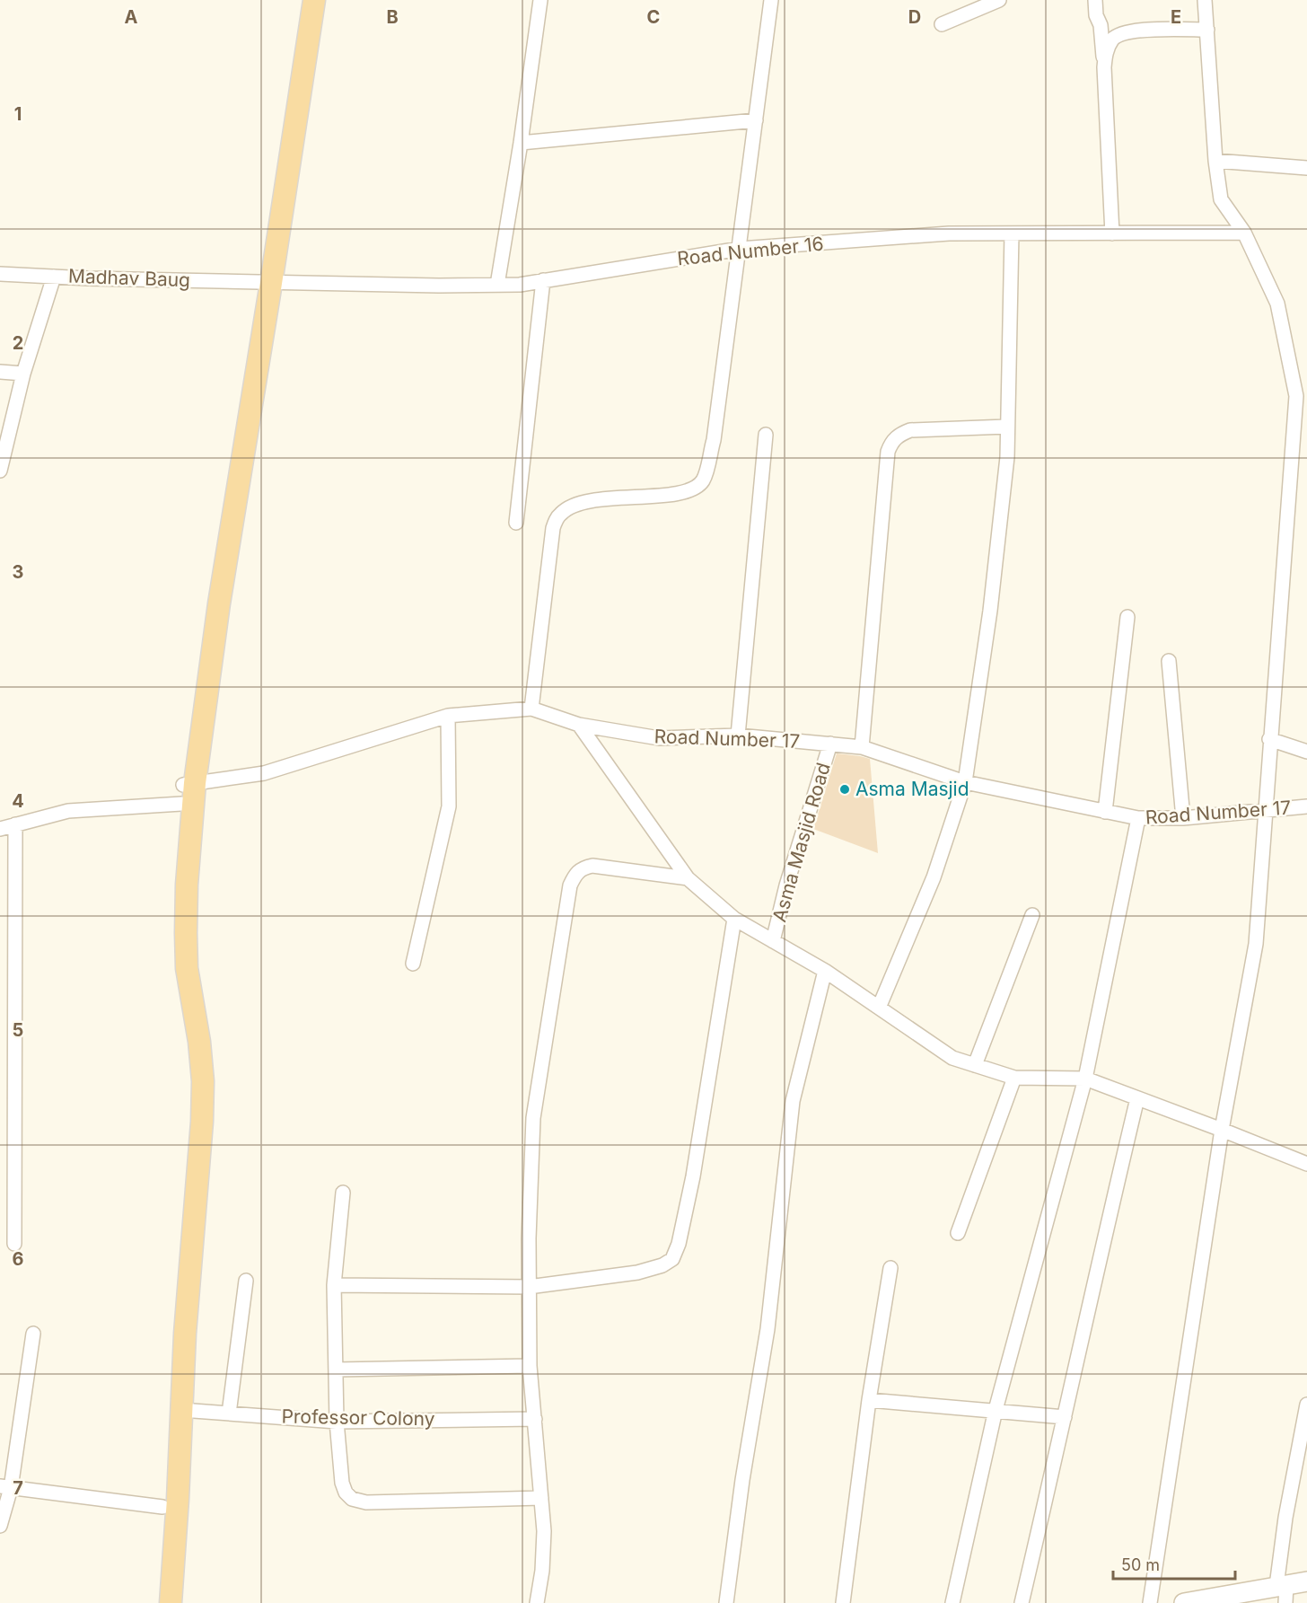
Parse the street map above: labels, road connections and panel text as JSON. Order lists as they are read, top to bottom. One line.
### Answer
{"streets":{"street":["Road Number 16","Madhav Baug","Road Number 17","Asma Masjid Road","Professor Colony"]},"crossings":[["Road Number 16","Madhav Baug"],["Road Number 17","Asma Masjid Road"]],"places":["Asma Masjid"],"scale_bar":"50 m","grid":{"columns":["A","B","C","D","E"],"rows":["1","2","3","4","5","6","7"]}}
